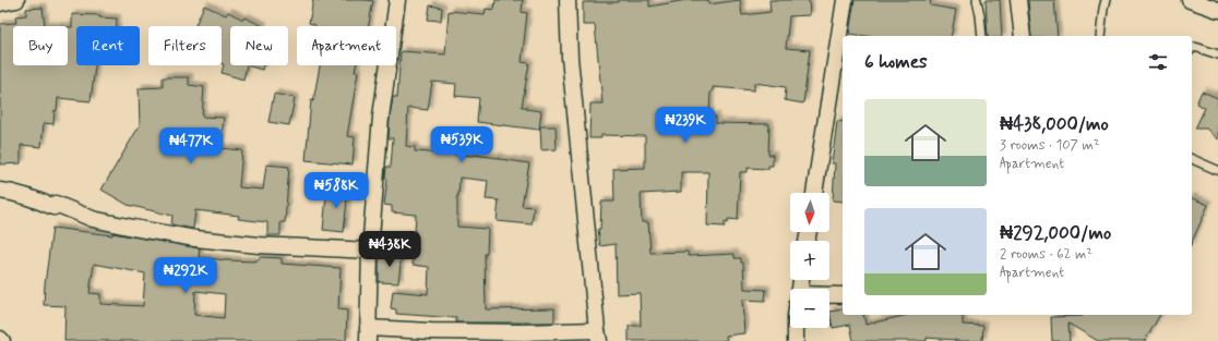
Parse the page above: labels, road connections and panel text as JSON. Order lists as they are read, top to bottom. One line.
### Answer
{"north":"bottom","page":{"chip":["Buy","Rent","Filters","New","Apartment"],"heading":"6 homes","list":[{"name":"₦438,000/mo","note":"3 rooms · 107 m² · Apartment"},{"name":"₦292,000/mo","note":"2 rooms · 62 m² · Apartment"}],"price":["₦239K","₦539K","₦477K","₦588K","₦438K","₦292K"],"map_buttons":["+","−"]}}
